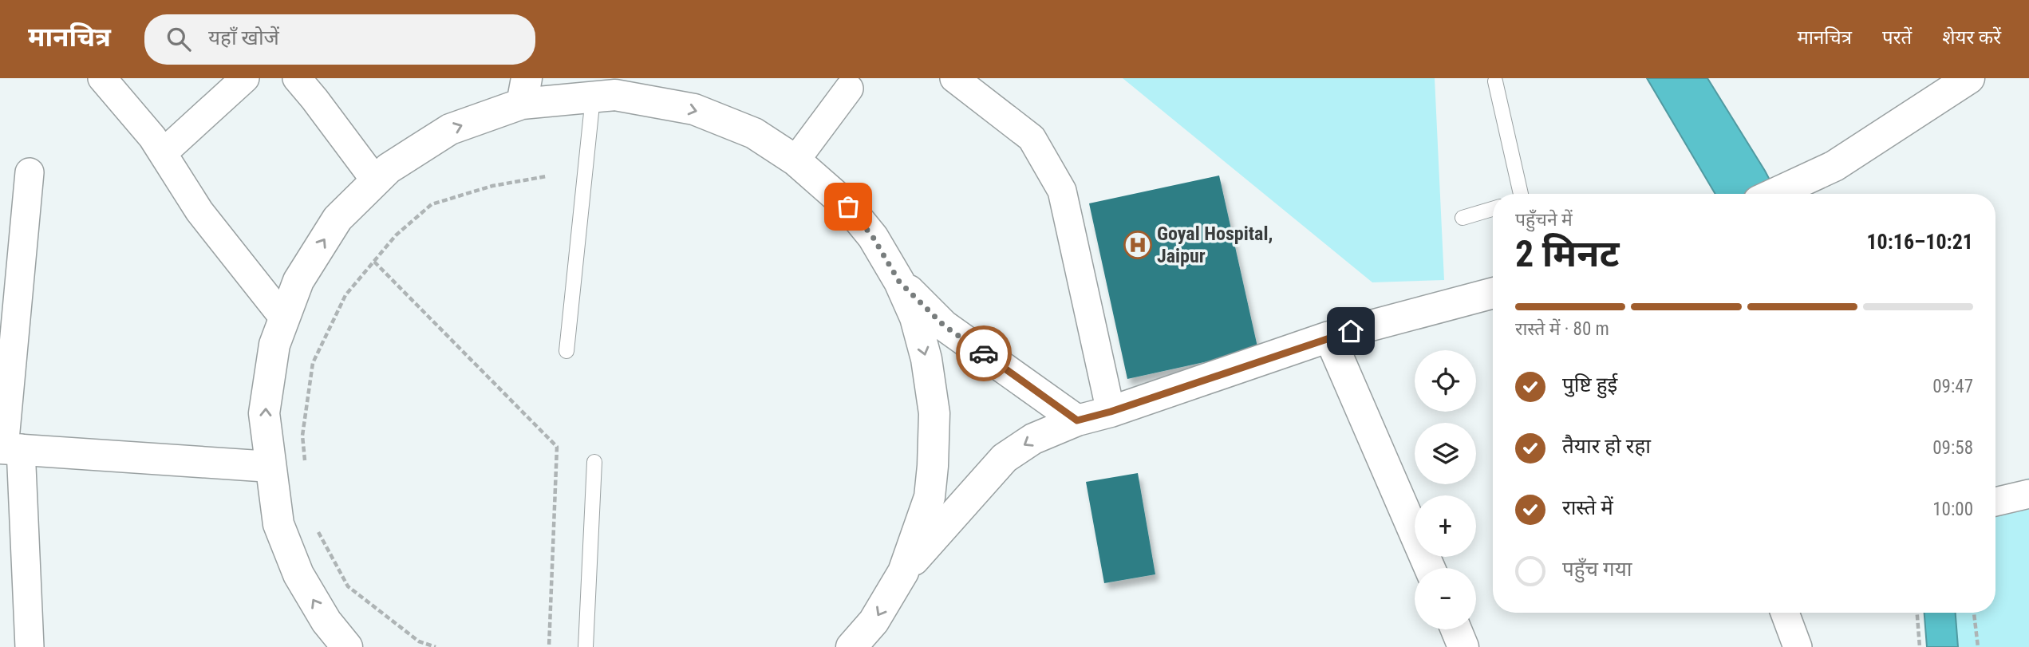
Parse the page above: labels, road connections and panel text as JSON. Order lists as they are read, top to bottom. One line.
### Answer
{"places":{"hospital":["Goyal Hospital, Jaipur"]},"page":{"header":"मानचित्र","search":"यहाँ खोजें","nav":["मानचित्र","परतें","शेयर करें"],"heading":["2 मिनट","पहुँचने में","10:16–10:21"],"bar":"रास्ते में · 80 m","map_buttons":["+","−"],"list":[["पुष्टि हुई","09:47"],["तैयार हो रहा","09:58"],["रास्ते में","10:00"],"पहुँच गया"]}}
